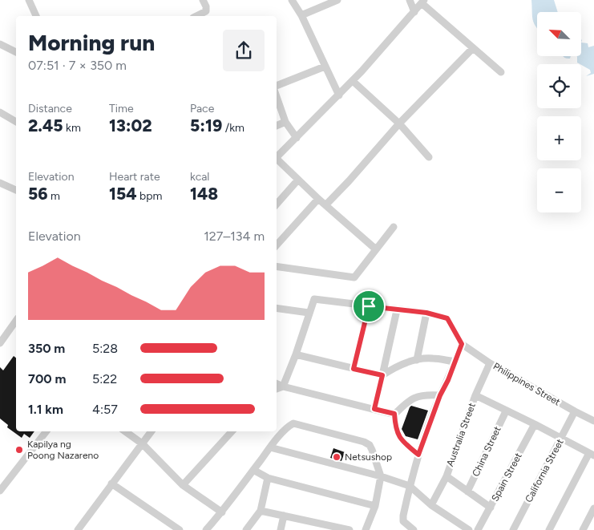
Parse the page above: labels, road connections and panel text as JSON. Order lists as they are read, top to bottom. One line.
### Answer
{"streets":{"street":["Philippines Street","Australia Street","China Street","California Street","Spain Street"]},"crossings":[["Philippines Street","Australia Street"],["Philippines Street","California Street"]],"places":["Kapilya ng Poong Nazareno","Netsushop"],"north":"top left","page":{"map_buttons":["+","−"],"heading":["Morning run","07:51 · 7 × 350 m"],"stats":[["Distance","2.45 km"],["Time","13:02"],["Pace","5:19 /km"],["Elevation","56 m"],["Heart rate","154 bpm"],["kcal","148"]],"chart":["Elevation","127–134 m"],"list":[{"name":"350 m","note":"5:28"},{"name":"700 m","note":"5:22"},{"name":"1.1 km","note":"4:57"}]}}
